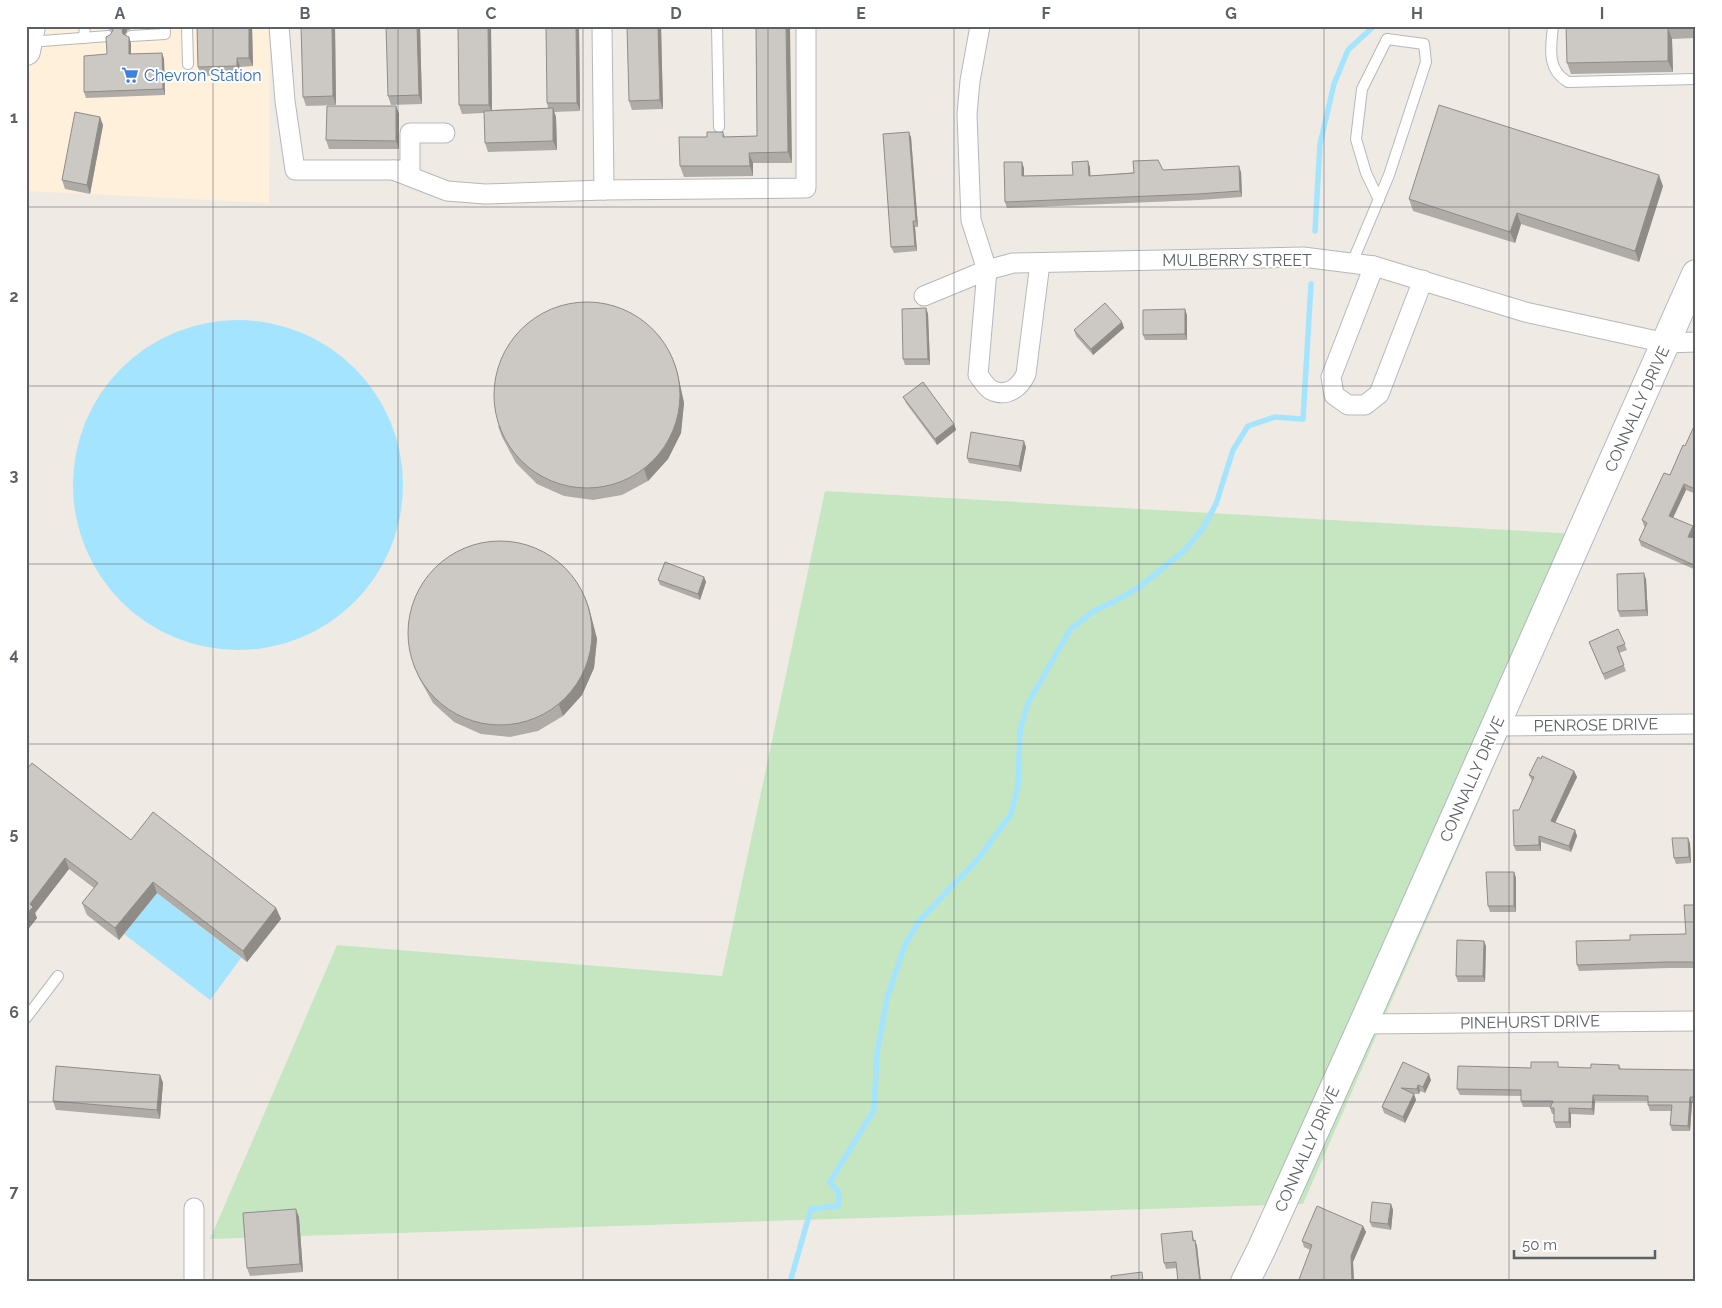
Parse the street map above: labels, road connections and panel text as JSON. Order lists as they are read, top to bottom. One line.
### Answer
{"streets":{"street":["MULBERRY STREET","CONNALLY DRIVE","PENROSE DRIVE","PINEHURST DRIVE"]},"crossings":[["MULBERRY STREET","CONNALLY DRIVE"],["CONNALLY DRIVE","PENROSE DRIVE"],["CONNALLY DRIVE","PINEHURST DRIVE"]],"places":{"supermarket":["Chevron Station"]},"scale_bar":"50 m","grid":{"columns":["A","B","C","D","E","F","G","H","I"],"rows":["1","2","3","4","5","6","7"]}}
